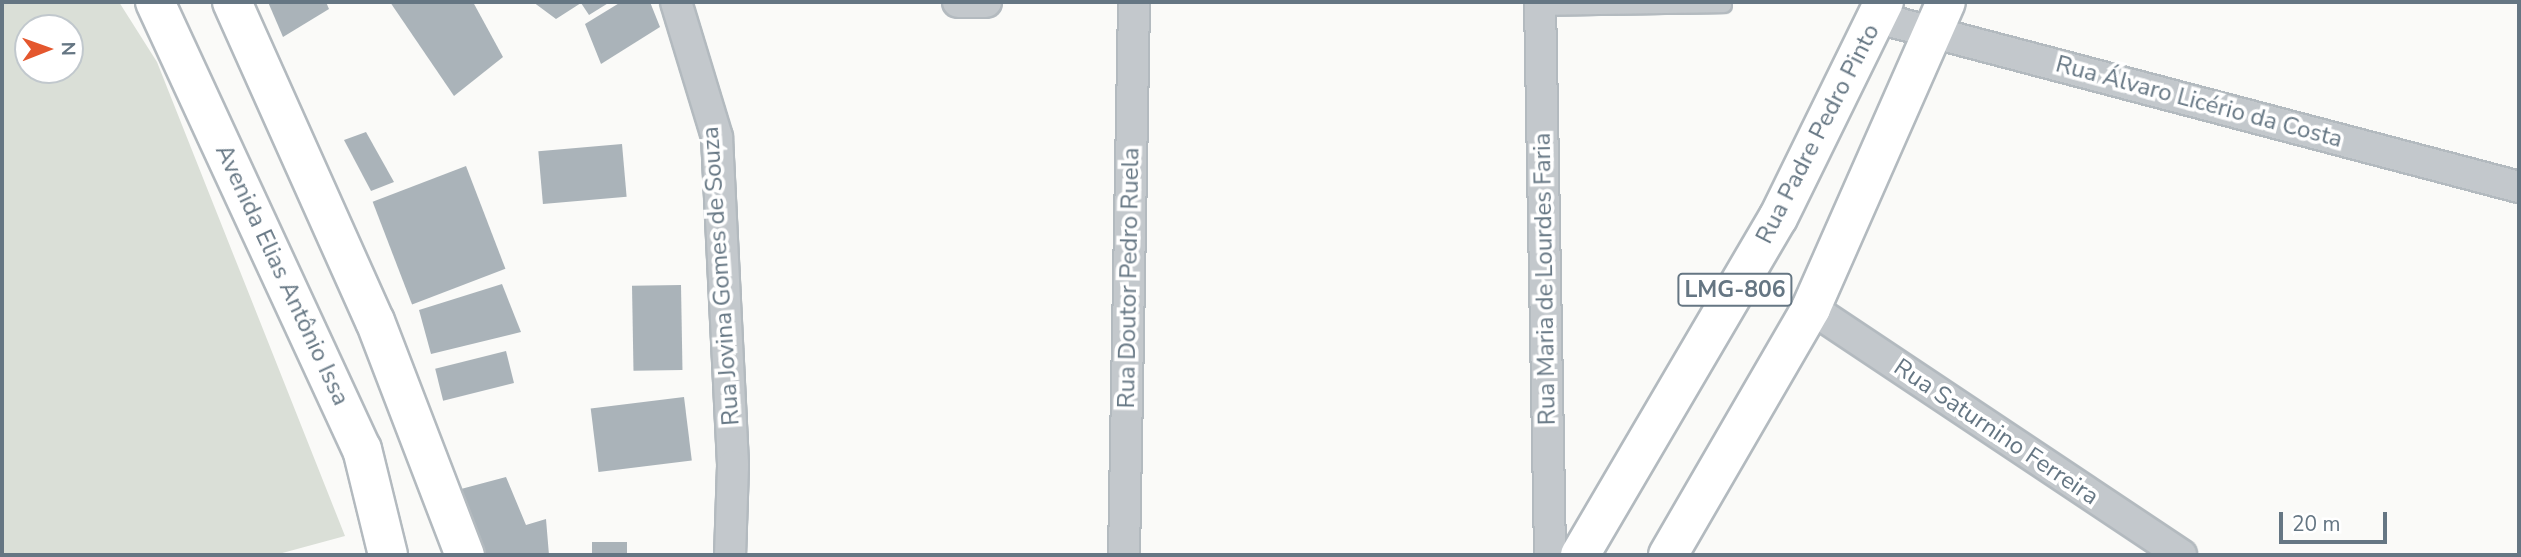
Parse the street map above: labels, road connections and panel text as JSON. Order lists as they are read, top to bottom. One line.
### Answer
{"streets":{"main road":["Rua Padre Pedro Pinto","Avenida Elias Antônio Issa","LMG-806"],"street":["Rua Álvaro Licério da Costa","Rua Jovina Gomes de Souza","Rua Doutor Pedro Ruela","Rua Maria de Lourdes Faria","Rua Saturnino Ferreira"]},"crossings":[["Rua Álvaro Licério da Costa","Rua Padre Pedro Pinto"],["Rua Álvaro Licério da Costa","LMG-806"],["LMG-806","Rua Saturnino Ferreira"]],"scale_bar":"20 m","north":"right"}
